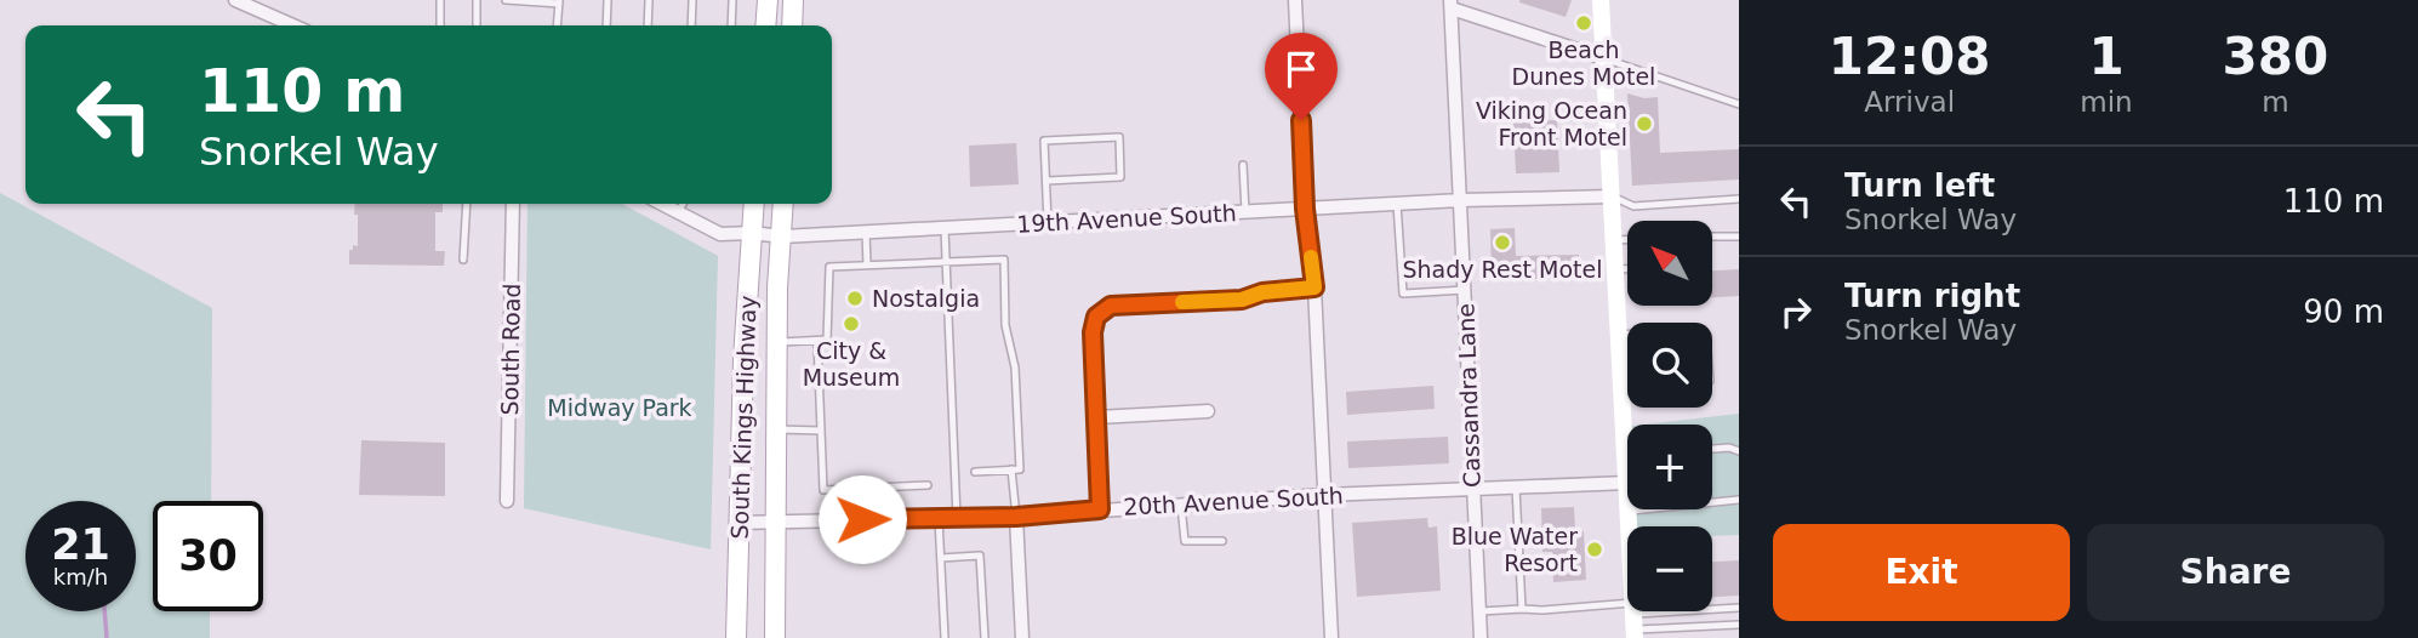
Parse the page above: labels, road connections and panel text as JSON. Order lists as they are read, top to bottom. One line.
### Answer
{"streets":{"main road":["South Kings Highway"],"street":["19th Avenue South","South Road","Cassandra Lane","20th Avenue South"]},"crossings":[["19th Avenue South","Cassandra Lane"],["19th Avenue South","South Kings Highway"],["Cassandra Lane","20th Avenue South"],["South Kings Highway","20th Avenue South"]],"parks":["Midway Park"],"places":["Beach Dunes Motel","Viking Ocean Front Motel","Shady Rest Motel","Nostalgia","City & Museum","Blue Water Resort"],"north":"top left","page":{"eta":["12:08","Arrival","1","min","380","m"],"turn":["110 m","Snorkel Way"],"list":[{"name":"Turn left","note":"Snorkel Way","value":"110 m"},{"name":"Turn right","note":"Snorkel Way","value":"90 m"}],"map_buttons":["+","−"],"speed":"21 km/h","limit":"30","buttons":["Exit","Share"]}}
